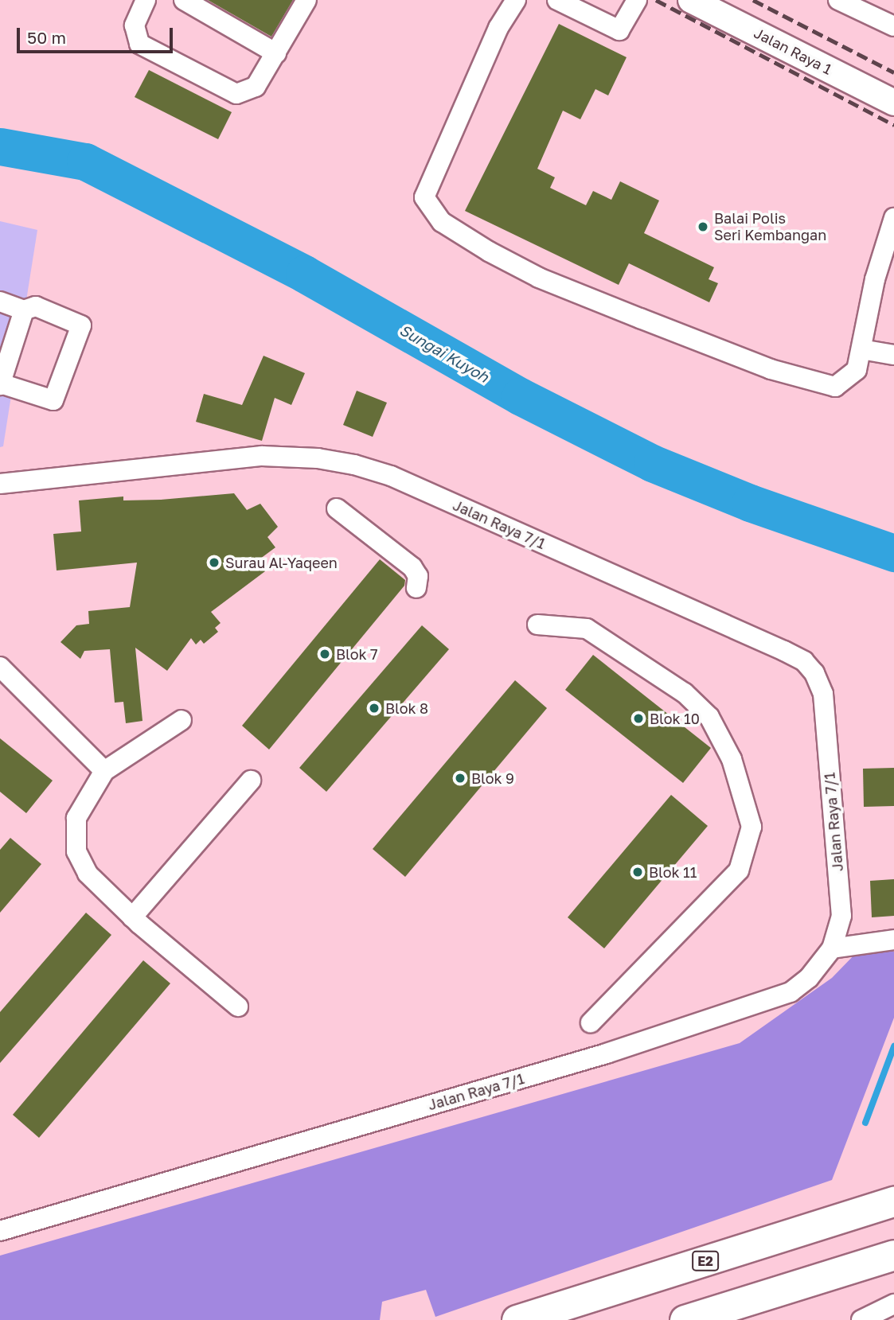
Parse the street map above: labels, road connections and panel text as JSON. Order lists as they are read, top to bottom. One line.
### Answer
{"streets":{"highway":["E2"],"main road":["Jalan Raya 1"],"street":["Jalan Raya 7/1"]},"water":["Sungai Kuyoh"],"places":["Balai Polis Seri Kembangan","Surau Al-Yaqeen","Blok 7","Blok 8","Blok 10","Blok 9","Blok 11"],"scale_bar":"50 m"}
